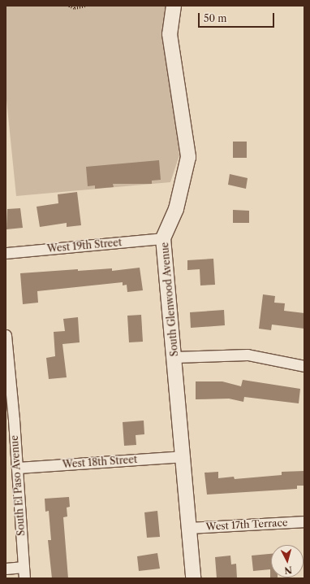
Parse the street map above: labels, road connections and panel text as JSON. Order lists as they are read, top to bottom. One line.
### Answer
{"streets":{"street":["West 19th Street","South Glenwood Avenue","West 18th Street","South El Paso Avenue","West 17th Terrace"]},"crossings":[["West 19th Street","South Glenwood Avenue"],["South Glenwood Avenue","West 18th Street"],["South Glenwood Avenue","West 17th Terrace"],["West 18th Street","South El Paso Avenue"]],"scale_bar":"50 m","north":"bottom"}
